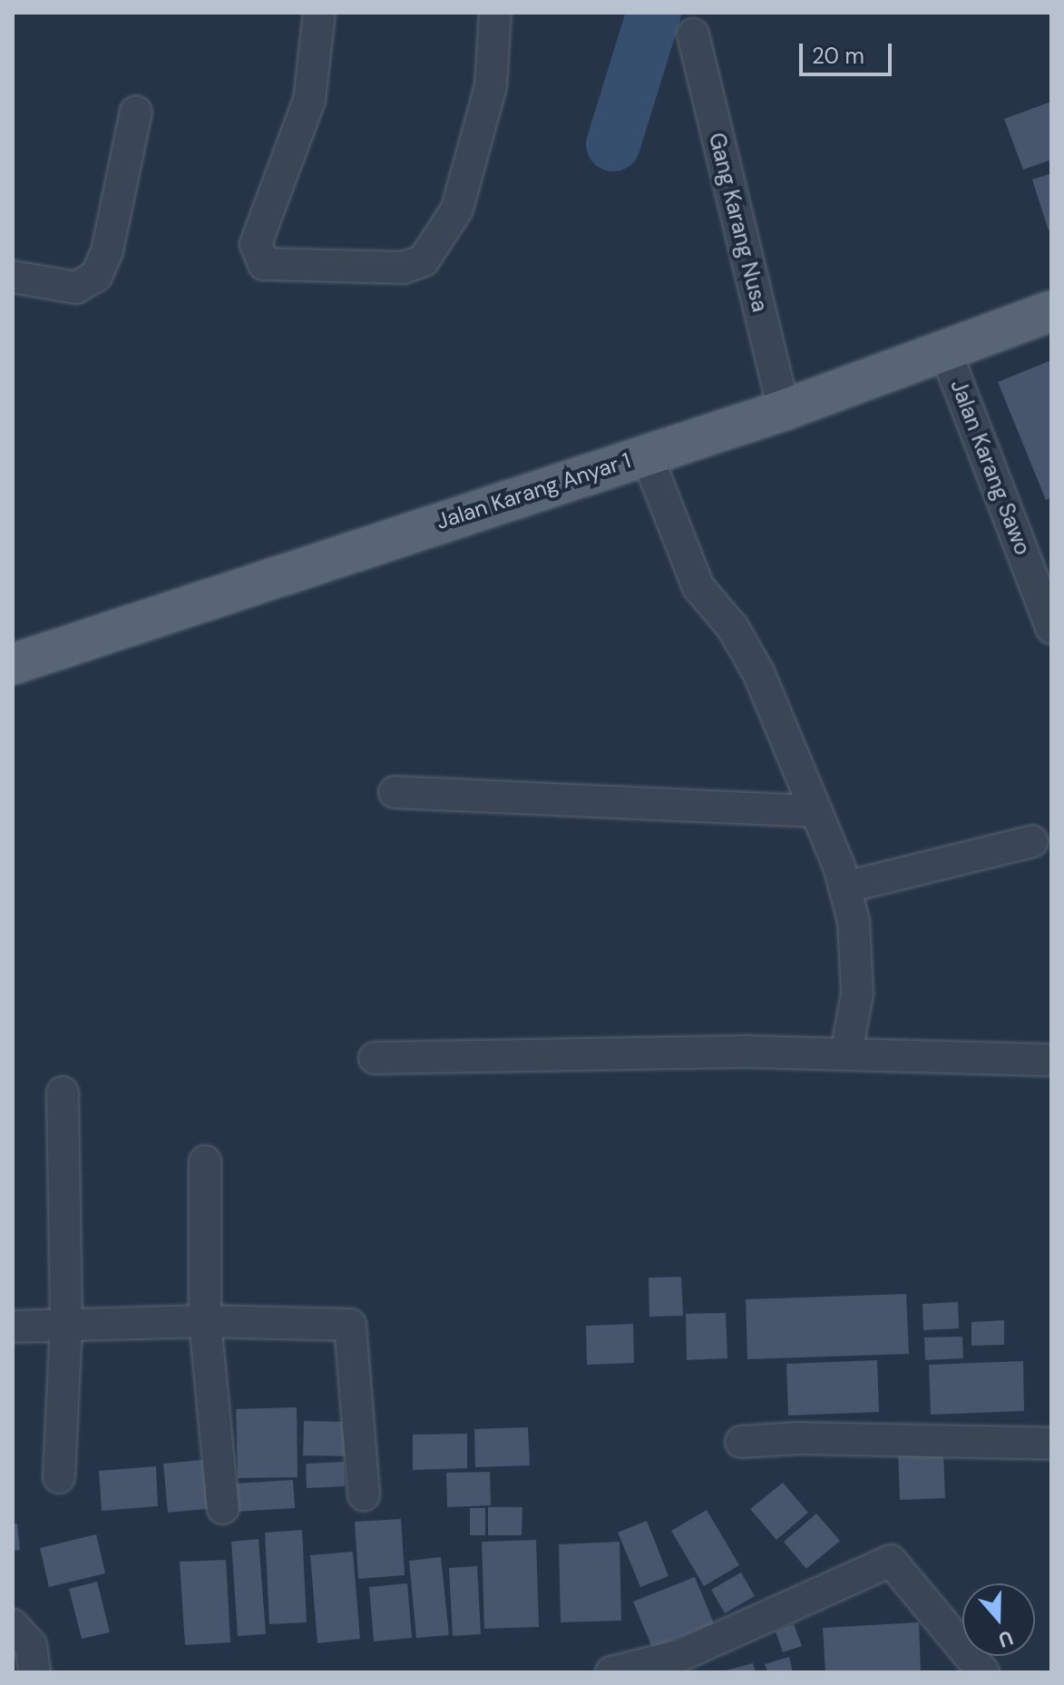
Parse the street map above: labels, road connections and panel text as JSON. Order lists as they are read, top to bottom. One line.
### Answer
{"streets":{"main road":["Jalan Karang Anyar 1"],"street":["Gang Karang Nusa","Jalan Karang Sawo"]},"crossings":[["Gang Karang Nusa","Jalan Karang Anyar 1"],["Jalan Karang Sawo","Jalan Karang Anyar 1"]],"scale_bar":"20 m","north":"bottom"}
